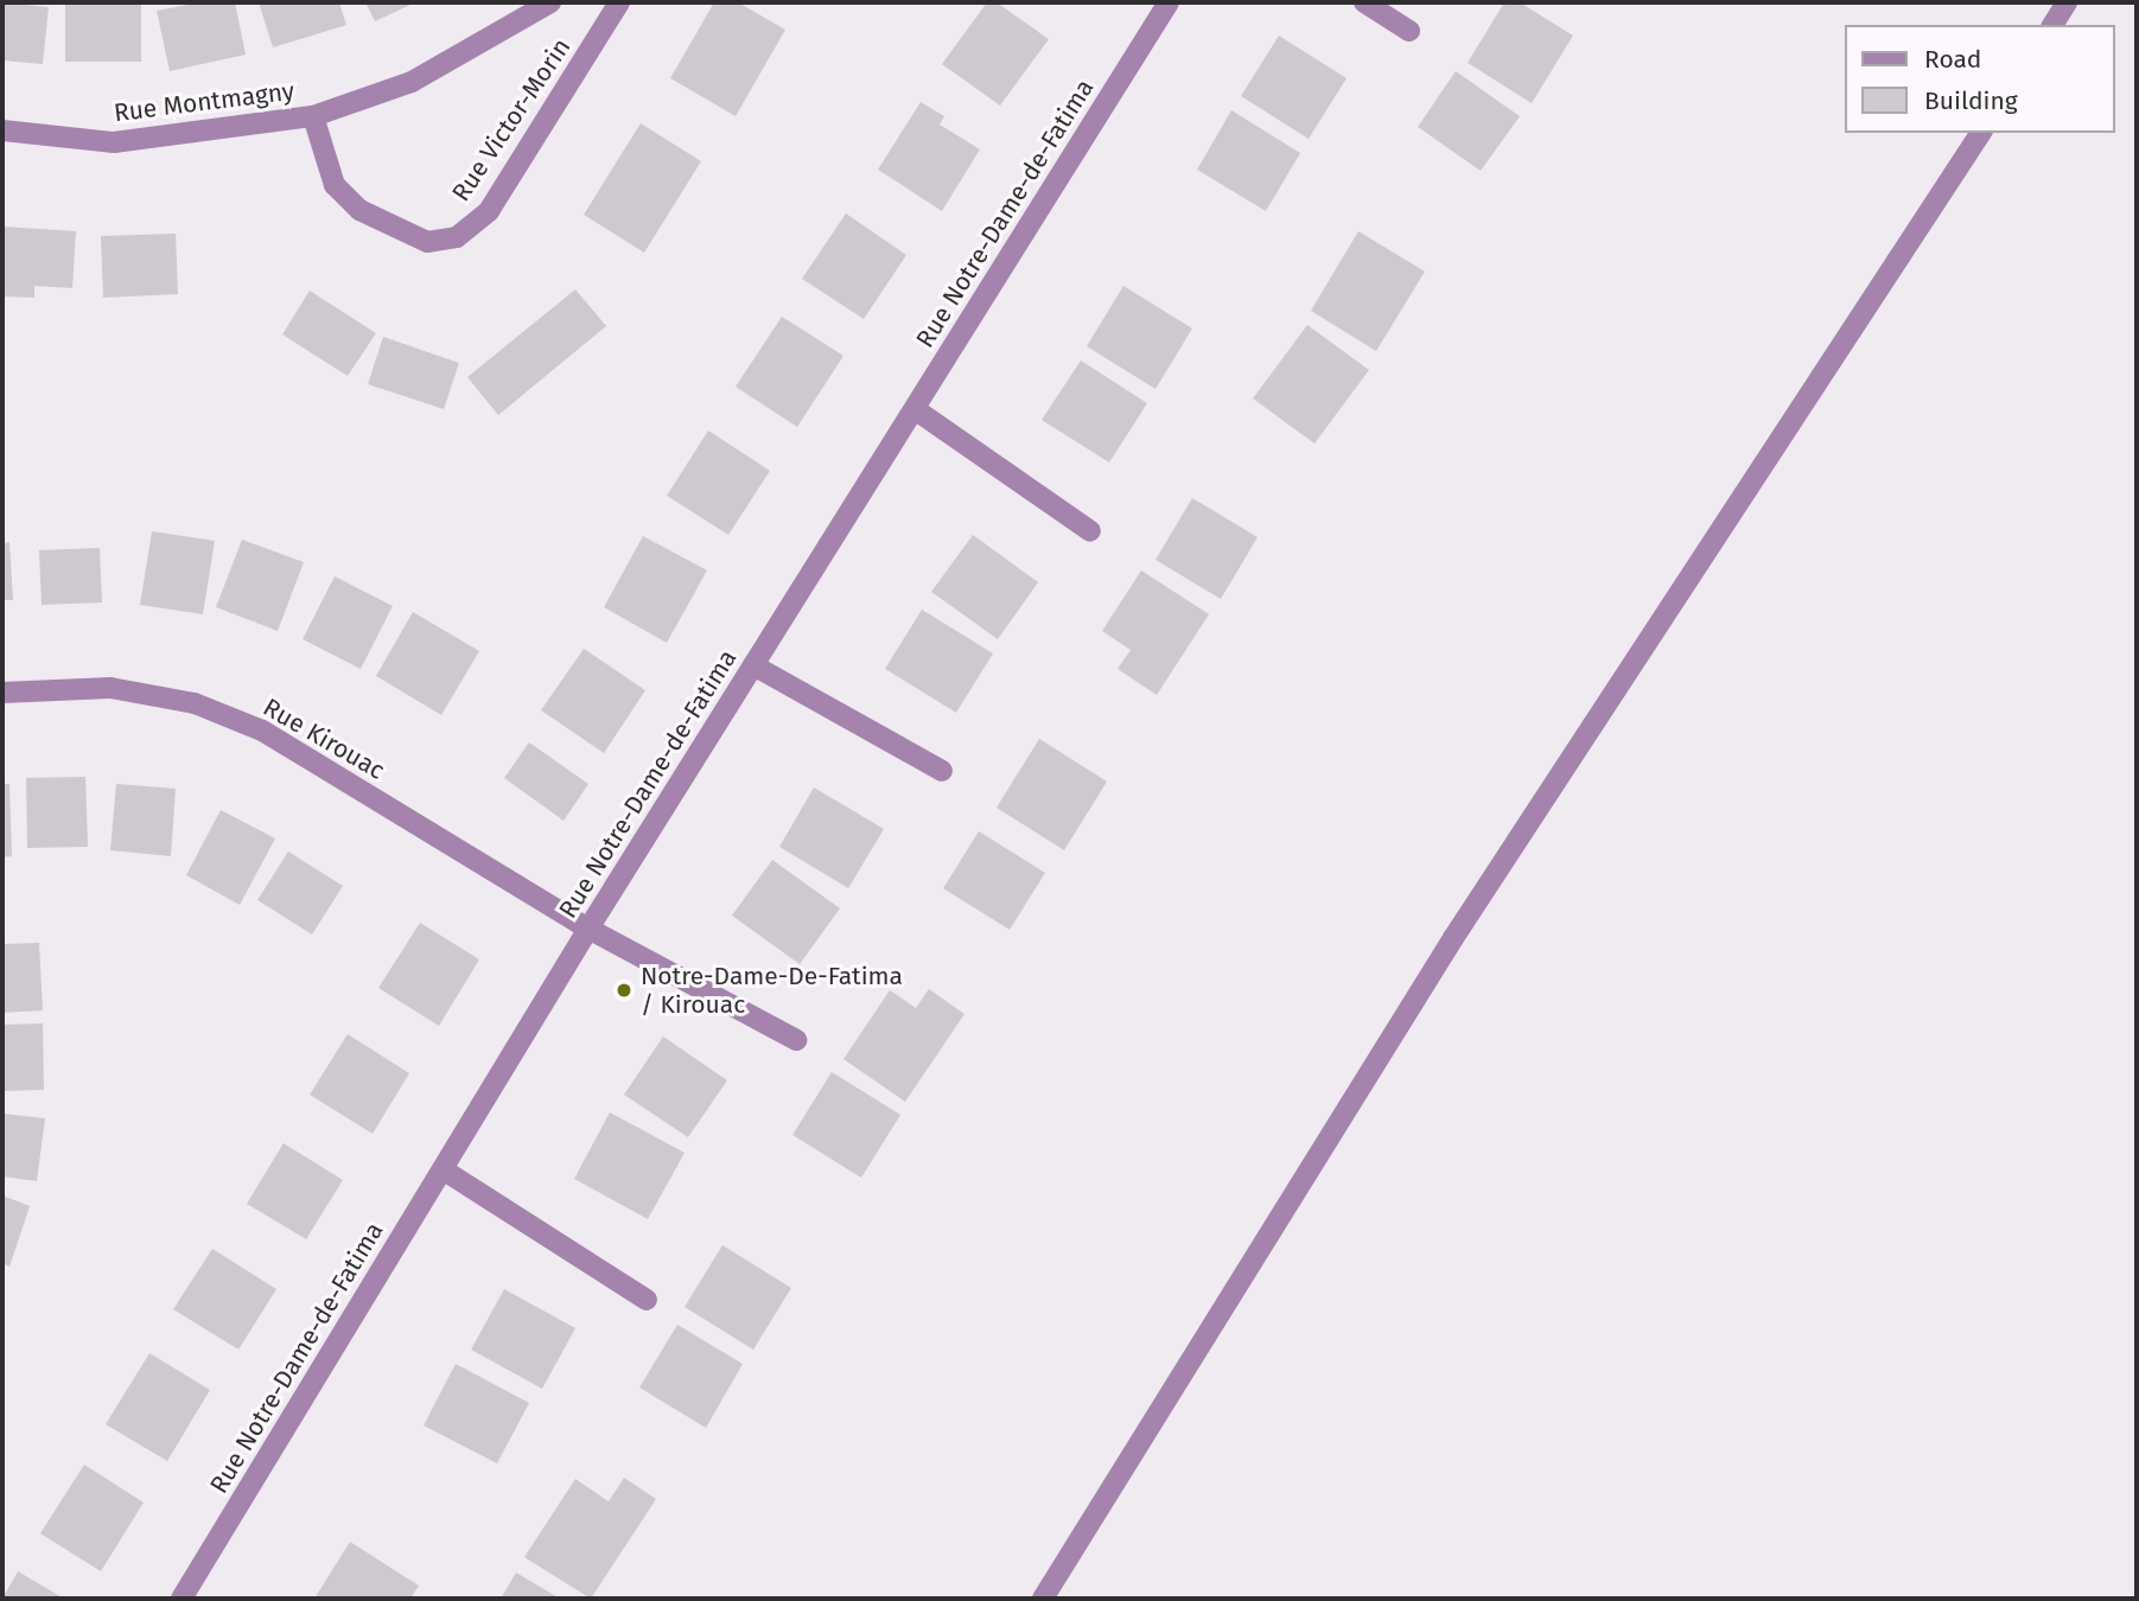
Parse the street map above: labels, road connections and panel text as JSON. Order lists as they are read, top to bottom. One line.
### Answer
{"streets":{"street":["Rue Montmagny","Rue Victor-Morin","Rue Notre-Dame-de-Fatima","Rue Kirouac"]},"crossings":[["Rue Montmagny","Rue Victor-Morin"],["Rue Notre-Dame-de-Fatima","Rue Kirouac"]],"places":["Notre-Dame-De-Fatima / Kirouac"],"legend":["Road","Building"]}
